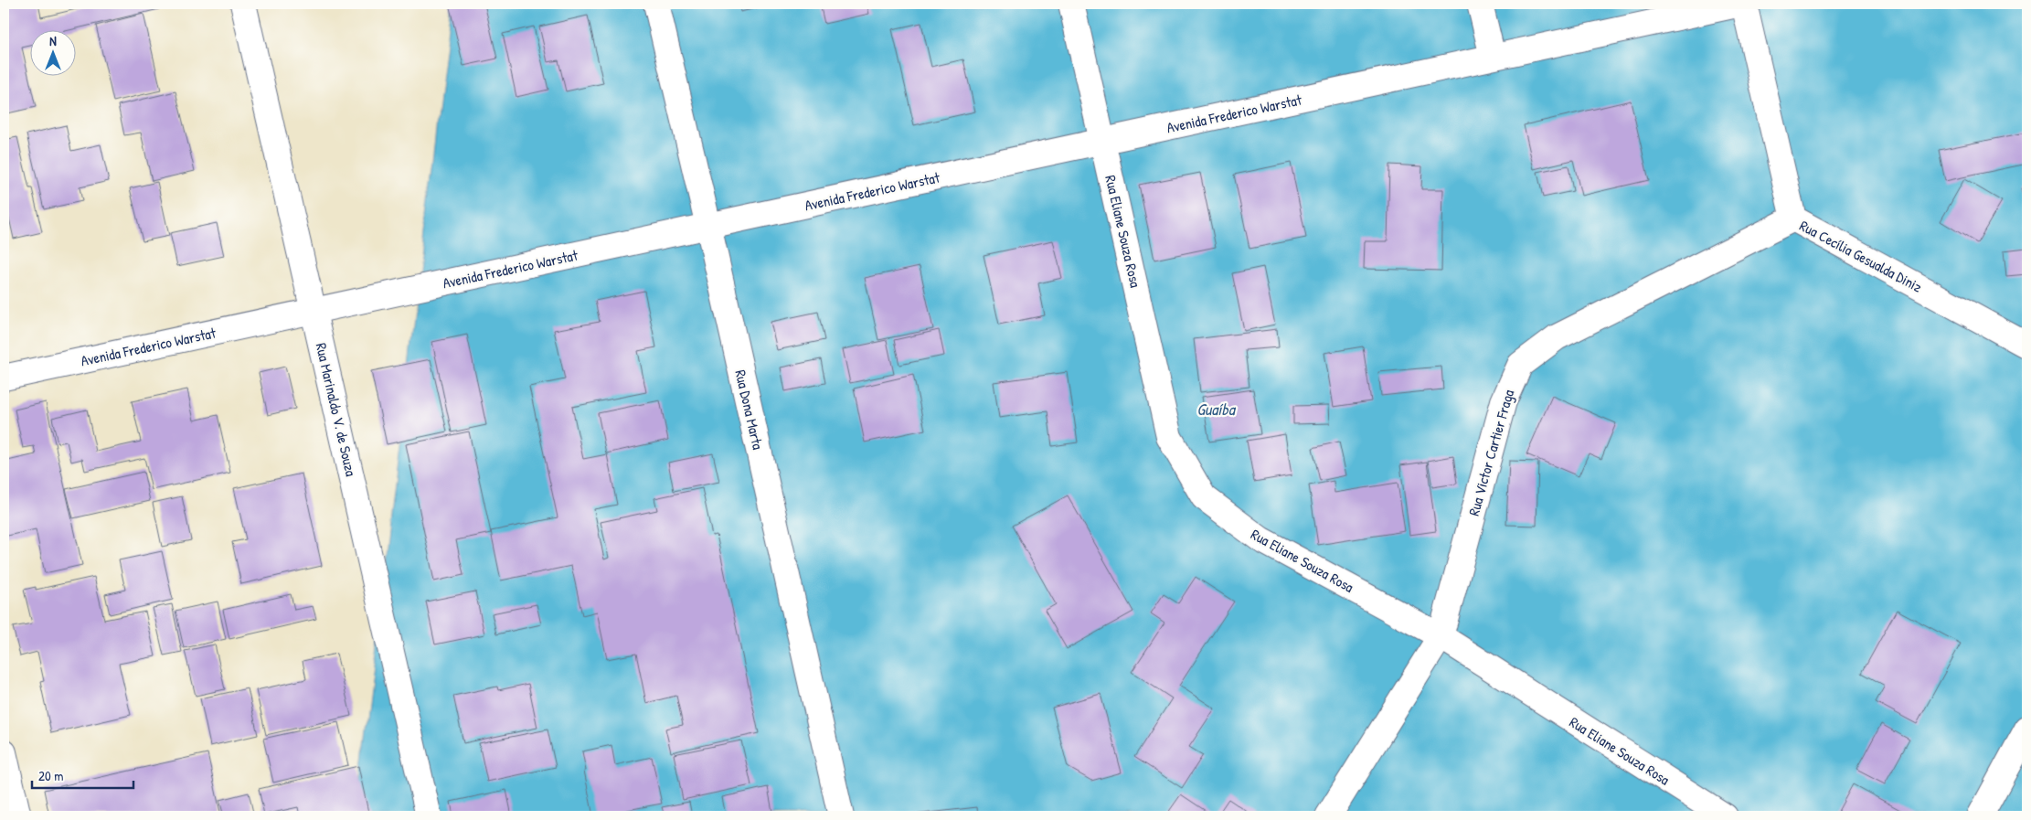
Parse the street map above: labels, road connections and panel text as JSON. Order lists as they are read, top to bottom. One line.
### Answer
{"streets":{"street":["Avenida Frederico Warstat","Rua Eliane Souza Rosa","Rua Cecília Gesualda Diniz","Rua Marinaldo V. de Souza","Rua Dona Marta","Rua Victor Cartier Fraga"]},"crossings":[["Avenida Frederico Warstat","Rua Eliane Souza Rosa"],["Avenida Frederico Warstat","Rua Cecília Gesualda Diniz"],["Avenida Frederico Warstat","Rua Marinaldo V. de Souza"],["Avenida Frederico Warstat","Rua Dona Marta"],["Rua Eliane Souza Rosa","Rua Victor Cartier Fraga"],["Rua Cecília Gesualda Diniz","Rua Victor Cartier Fraga"]],"water":["Guaíba"],"scale_bar":"20 m","north":"top"}
